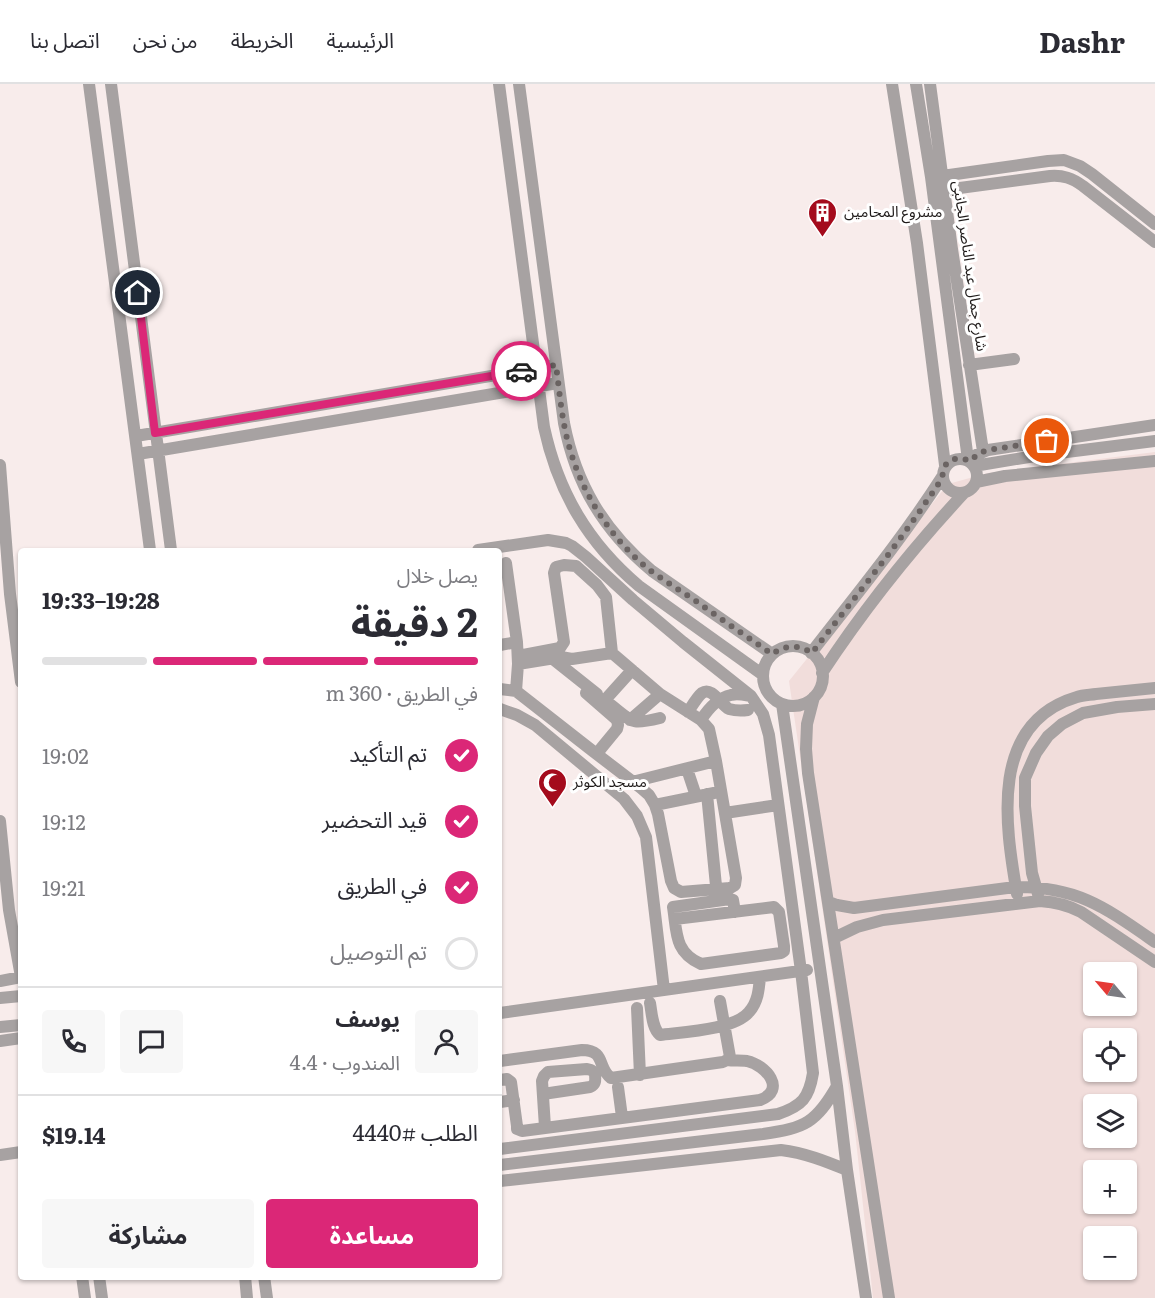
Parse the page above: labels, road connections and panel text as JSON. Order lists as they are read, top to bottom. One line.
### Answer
{"streets":{"street":["شارع جمال عبد الناصر الجانبى"]},"places":{"building":["مشروع المحامين"],"mosque":["مسجد الكوثر"]},"north":"top left","page":{"header":"Dashr","nav":["الرئيسية","الخريطة","من نحن","اتصل بنا"],"heading":["2 دقيقة","يصل خلال","19:28–19:33"],"panel":["يوسف","المندوب · 4.4","الطلب #4440","$19.14"],"bar":"في الطريق · 360 m","list":[["تم التأكيد","19:02"],["قيد التحضير","19:12"],["في الطريق","19:21"],"تم التوصيل"],"map_buttons":["+","−"],"buttons":["مساعدة","مشاركة"]}}
